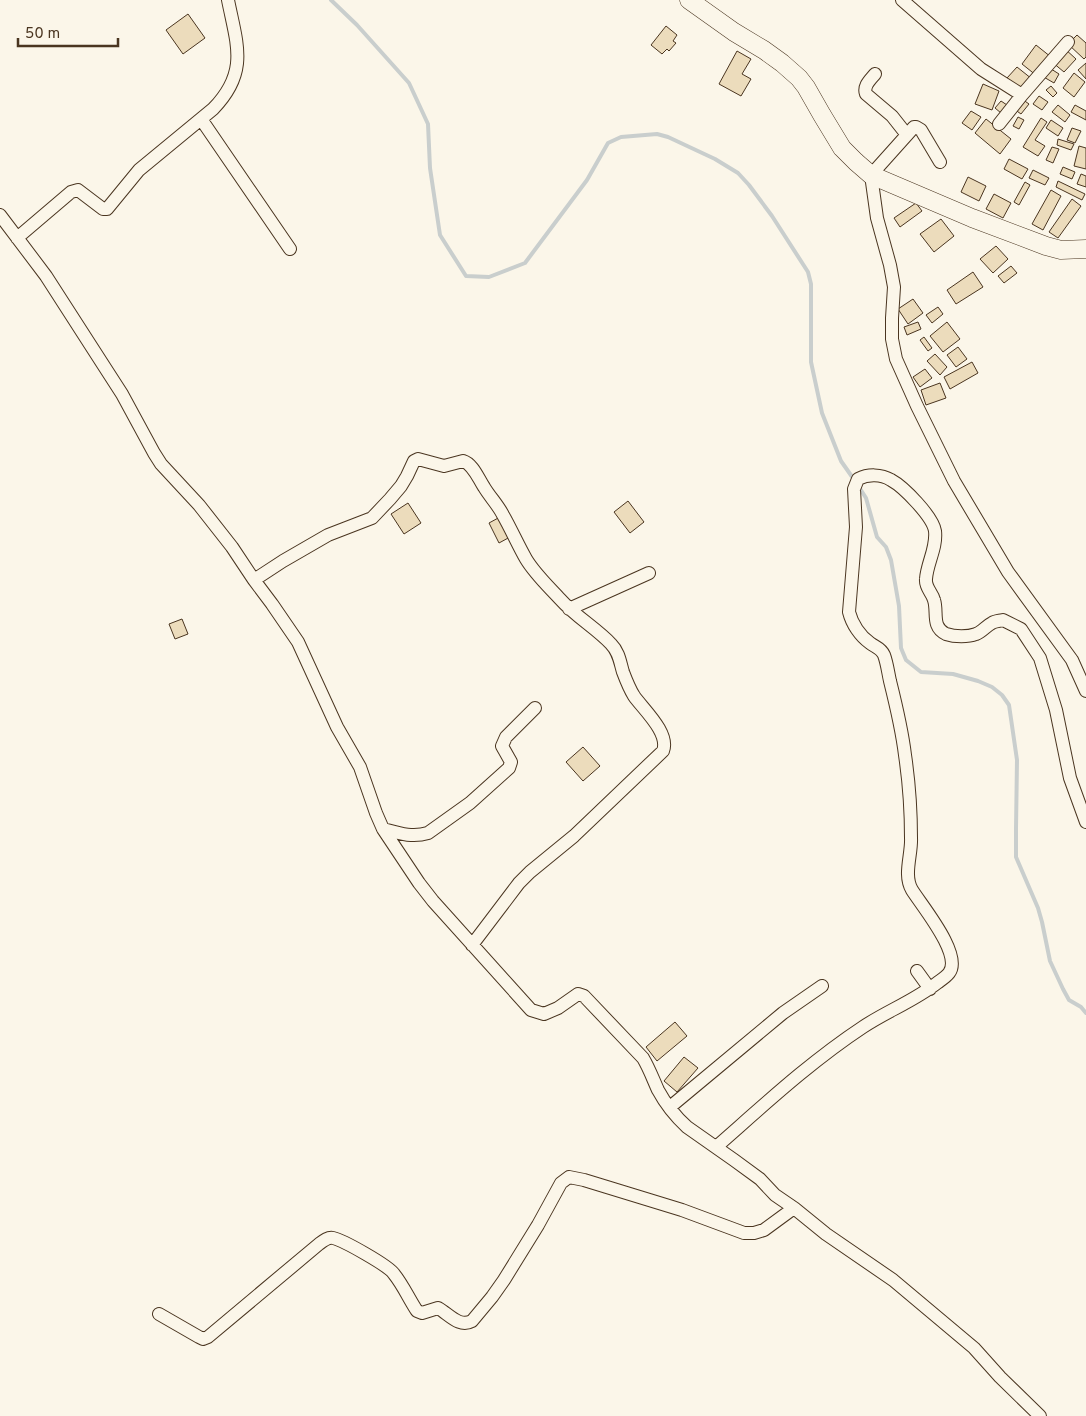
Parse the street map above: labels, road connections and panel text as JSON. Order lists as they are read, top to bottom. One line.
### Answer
{"scale_bar":"50 m"}
